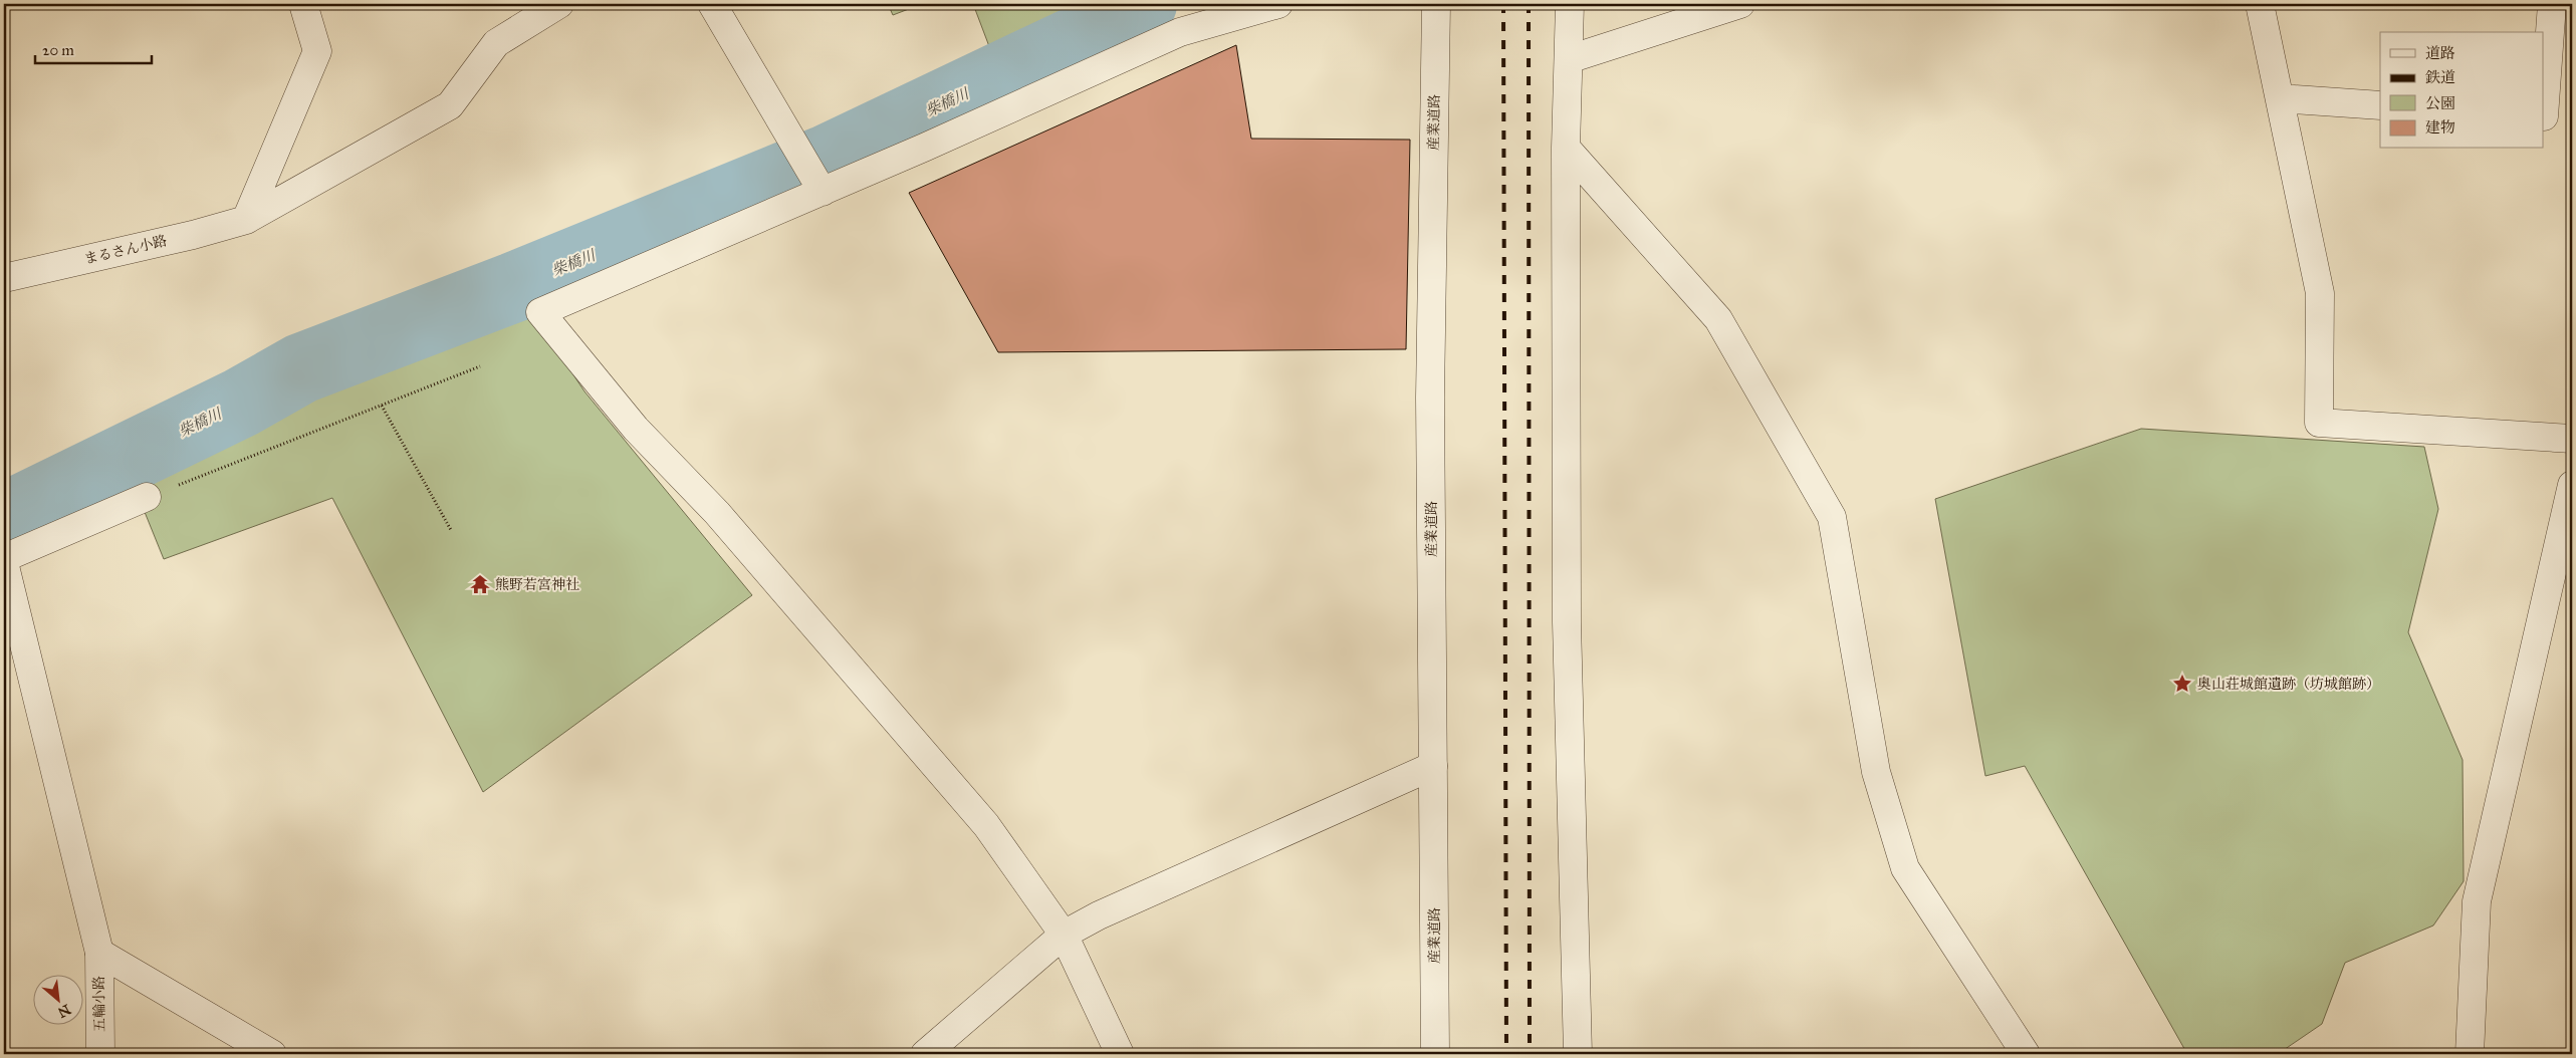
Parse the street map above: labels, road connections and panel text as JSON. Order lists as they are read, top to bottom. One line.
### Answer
{"streets":{"street":["産業道路","まるさん小路","五輪小路"]},"water":["柴橋川"],"places":{"temple":["熊野若宮神社"],"place":["奥山荘城館遺跡（坊城館跡）"]},"legend":["道路","鉄道","公園","建物"],"scale_bar":"20 m","north":"bottom right"}
